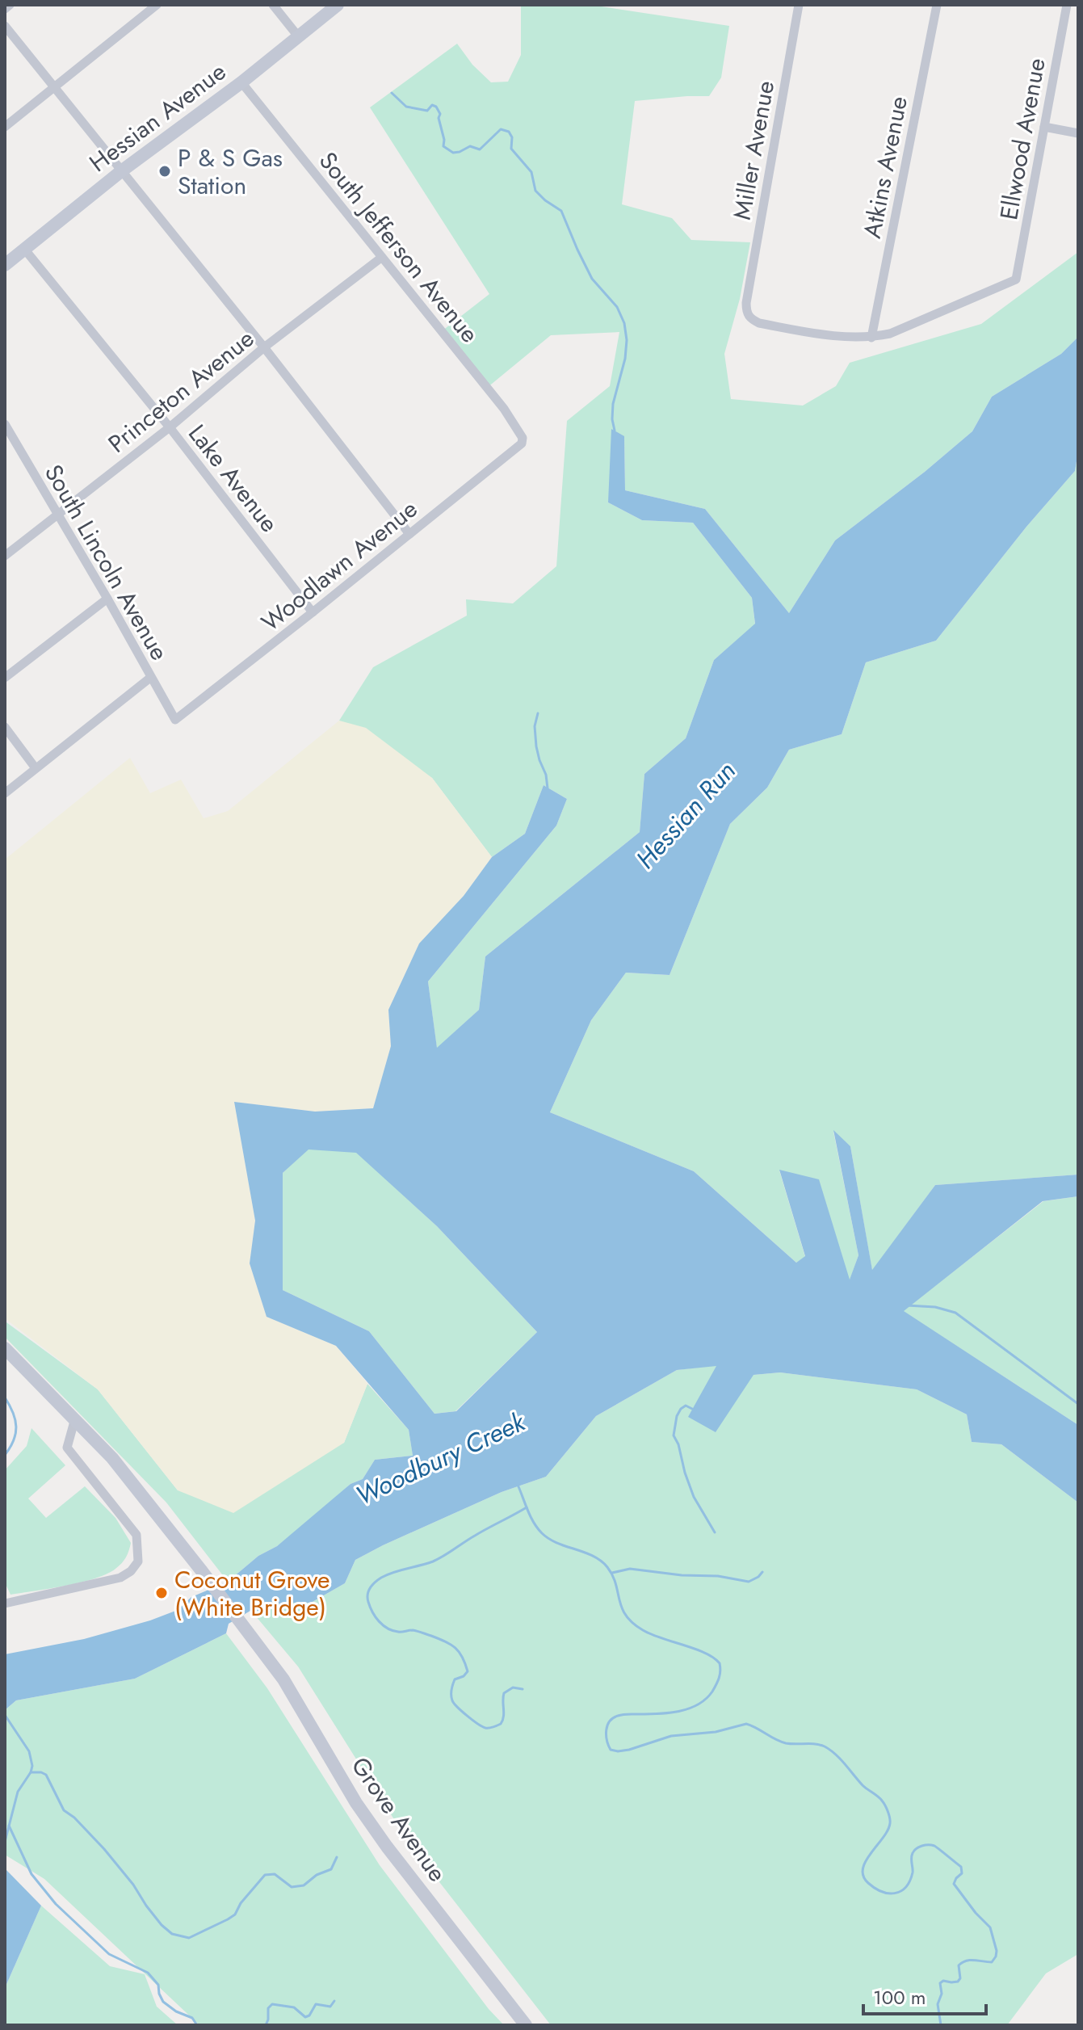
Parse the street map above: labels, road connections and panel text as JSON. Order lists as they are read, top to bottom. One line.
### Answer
{"streets":{"main road":["Hessian Avenue","Grove Avenue"],"street":["Ellwood Avenue","Miller Avenue","Atkins Avenue","South Jefferson Avenue","Princeton Avenue","Lake Avenue","South Lincoln Avenue","Woodlawn Avenue"]},"crossings":[["Hessian Avenue","South Jefferson Avenue"],["Hessian Avenue","Lake Avenue"],["Ellwood Avenue","Miller Avenue"],["Ellwood Avenue","Atkins Avenue"],["Miller Avenue","Atkins Avenue"],["South Jefferson Avenue","Princeton Avenue"],["South Jefferson Avenue","Woodlawn Avenue"],["Princeton Avenue","Lake Avenue"],["Princeton Avenue","South Lincoln Avenue"],["Lake Avenue","Woodlawn Avenue"],["South Lincoln Avenue","Woodlawn Avenue"]],"water":["Hessian Run","Woodbury Creek"],"places":["P & S Gas Station","Coconut Grove (White Bridge)"],"scale_bar":"100 m"}
